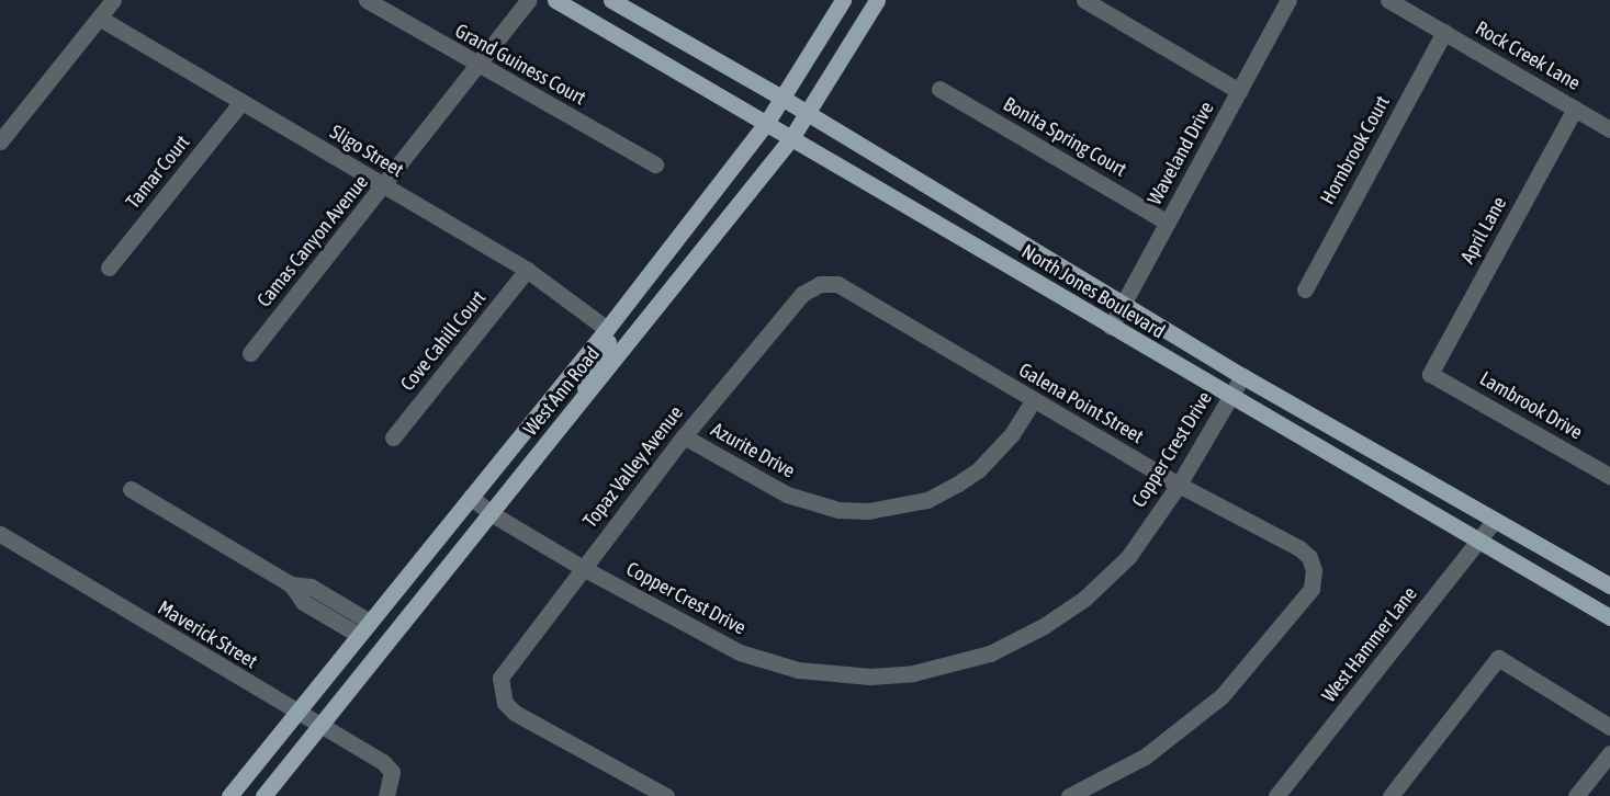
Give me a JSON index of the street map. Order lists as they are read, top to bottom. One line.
{"streets":{"main road":["North Jones Boulevard","West Ann Road"],"street":["Rock Creek Lane","Grand Guiness Court","Bonita Spring Court","Hornbrook Court","Sligo Street","Waveland Drive","Tamar Court","April Lane","Camas Canyon Avenue","Cove Cahill Court","Galena Point Street","Lambrook Drive","Copper Crest Drive","Azurite Drive","Topaz Valley Avenue","Maverick Street","West Hammer Lane"]},"crossings":[["Rock Creek Lane","Hornbrook Court"],["Rock Creek Lane","April Lane"],["Grand Guiness Court","Camas Canyon Avenue"],["Bonita Spring Court","Waveland Drive"],["Sligo Street","Tamar Court"],["Sligo Street","Camas Canyon Avenue"],["Sligo Street","Cove Cahill Court"],["Sligo Street","West Ann Road"],["Waveland Drive","North Jones Boulevard"],["April Lane","Lambrook Drive"],["North Jones Boulevard","West Ann Road"],["North Jones Boulevard","Copper Crest Drive"],["North Jones Boulevard","West Hammer Lane"],["West Ann Road","Copper Crest Drive"],["West Ann Road","Maverick Street"],["Galena Point Street","Copper Crest Drive"],["Galena Point Street","Azurite Drive"],["Galena Point Street","Topaz Valley Avenue"],["Copper Crest Drive","Topaz Valley Avenue"],["Azurite Drive","Topaz Valley Avenue"]]}
